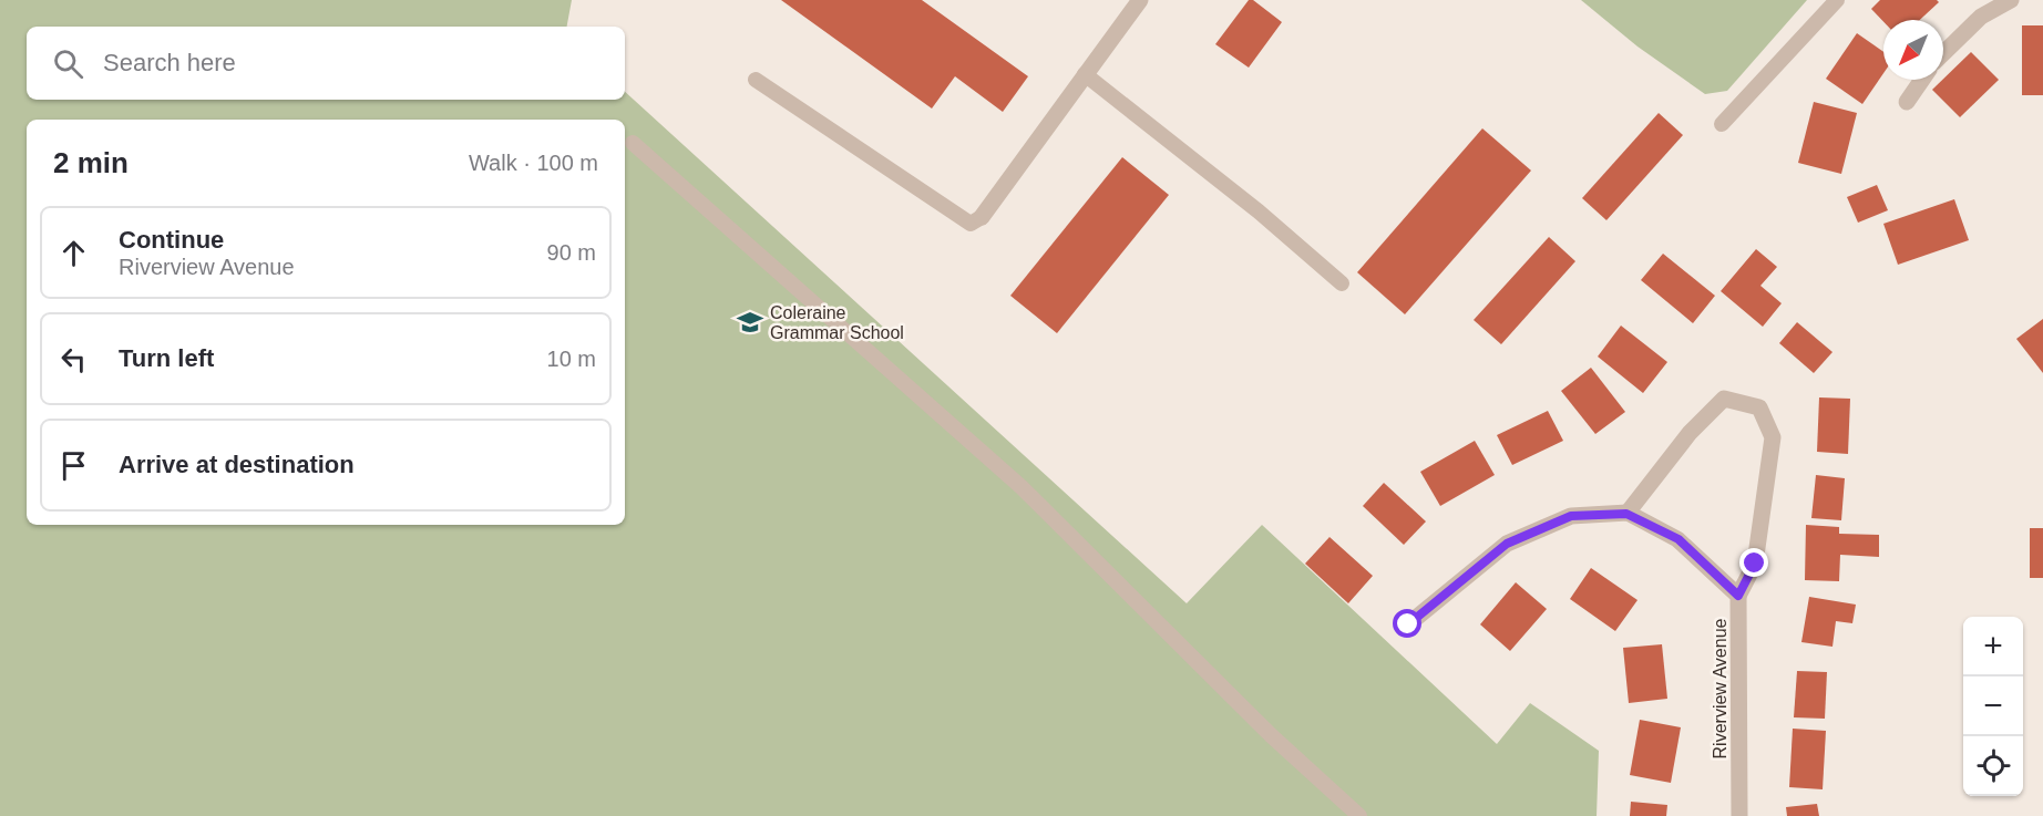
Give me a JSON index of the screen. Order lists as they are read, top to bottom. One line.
{"streets":{"street":["Riverview Avenue"]},"places":{"school or university":["Coleraine Grammar School"]},"north":"bottom left","page":{"search":"Search here","heading":["2 min","Walk · 100 m"],"list":[["Continue","Riverview Avenue","90 m"],["Turn left","10 m"],"Arrive at destination"],"map_buttons":["+","−"]}}
